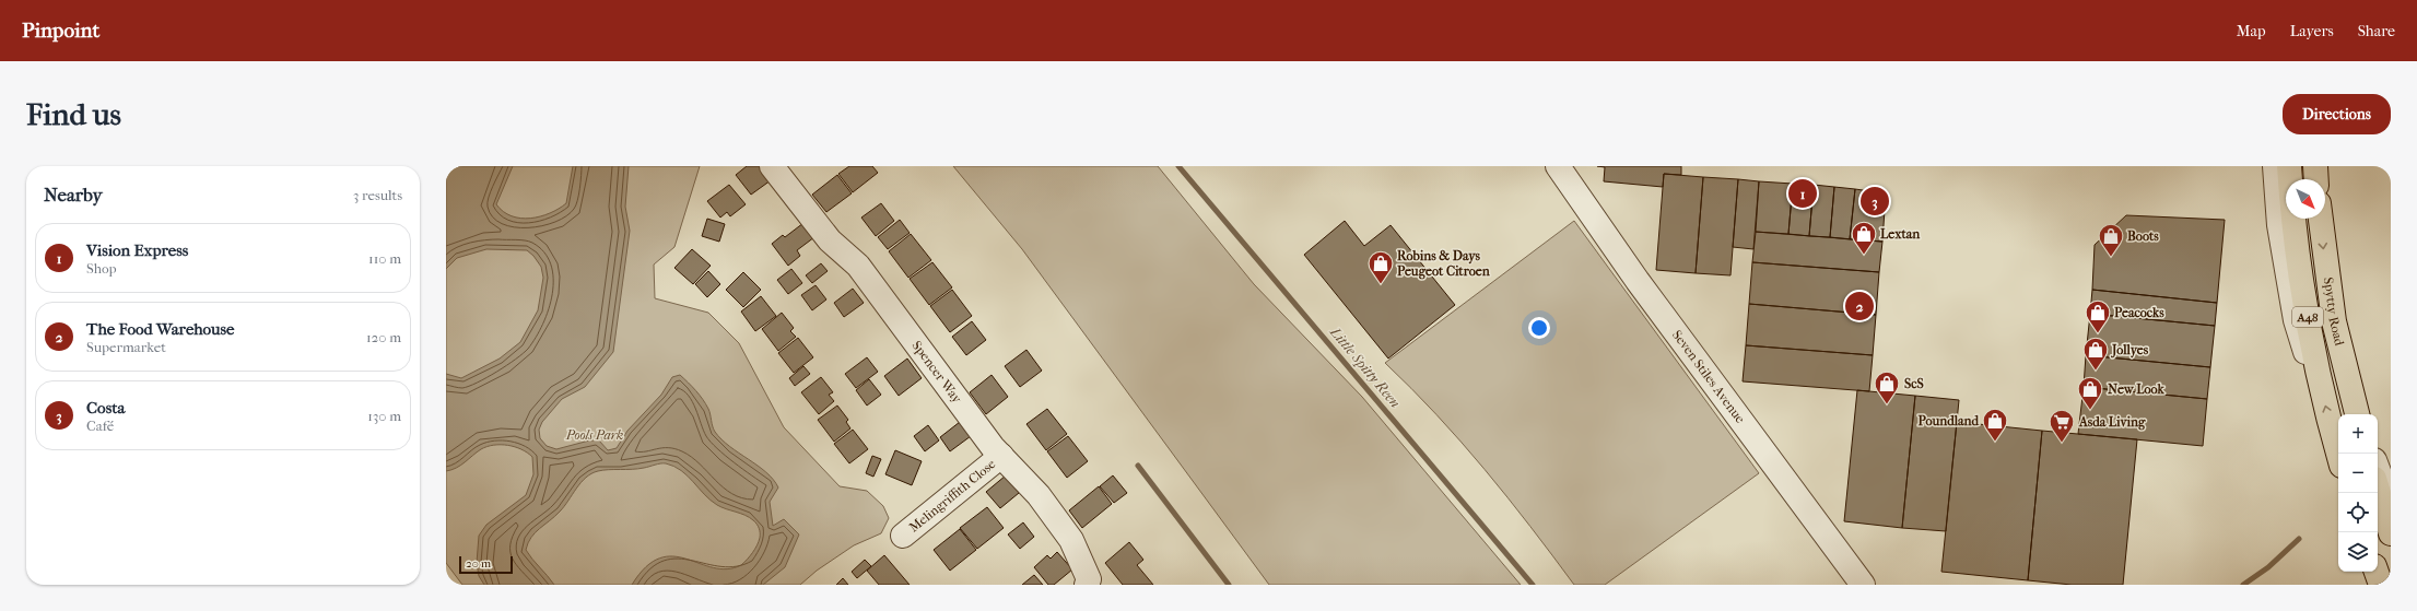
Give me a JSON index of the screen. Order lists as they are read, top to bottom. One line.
{"streets":{"main road":["Spytty Road","A48"],"street":["Spencer Way","Seven Stiles Avenue","Melingriffith Close"]},"crossings":[["Spencer Way","Melingriffith Close"]],"water":["Little Spitty Reen"],"parks":["Pools Park"],"places":{"shop":["Lextan","Boots","Robins & Days Peugeot Citroen","Peacocks","Jollyes","ScS","New Look","Poundland"],"supermarket":["Asda Living"]},"scale_bar":"20 m","north":"bottom right","page":{"header":"Pinpoint","nav":["Map","Layers","Share"],"buttons":"Directions","title":"Find us","heading":["Nearby","3 results"],"pins":["1","3","2"],"list":[{"mark":"1","name":"Vision Express","note":"Shop","value":"110 m"},{"mark":"2","name":"The Food Warehouse","note":"Supermarket","value":"120 m"},{"mark":"3","name":"Costa","note":"Café","value":"130 m"}],"map_buttons":["+","−"],"scale":"20 m"}}
